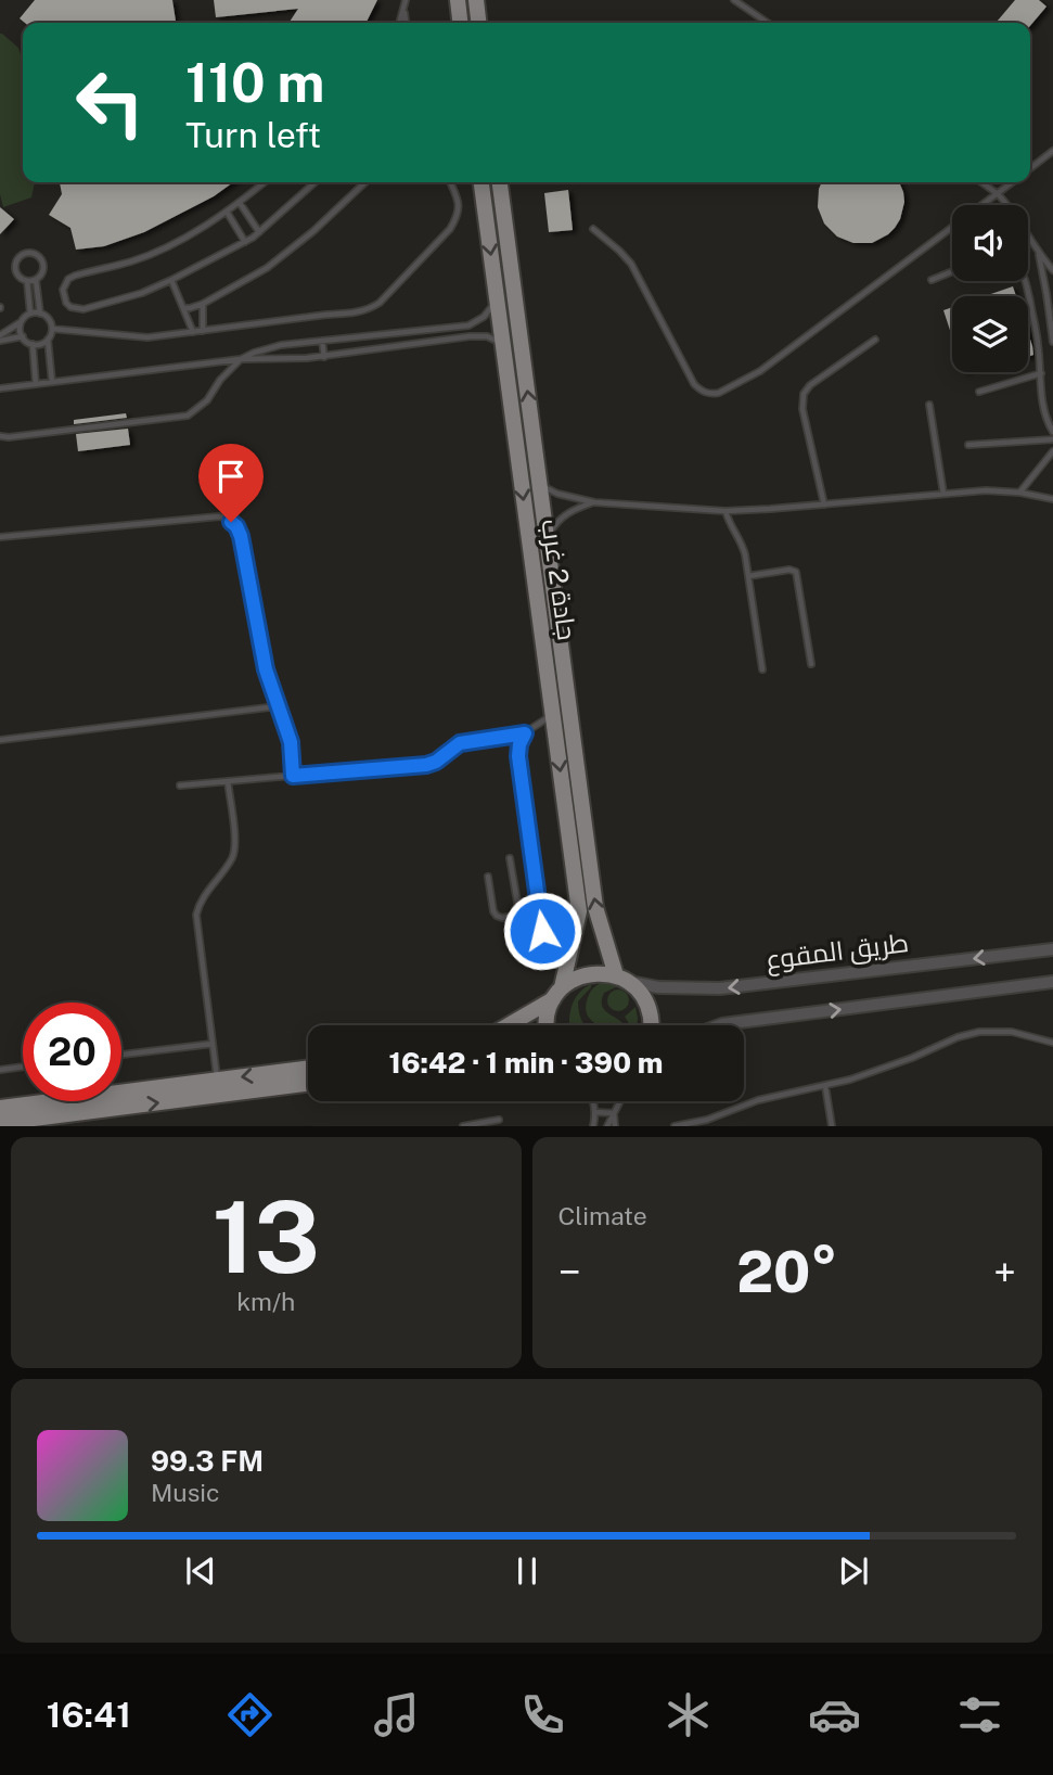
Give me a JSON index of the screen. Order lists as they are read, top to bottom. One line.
{"streets":{"main road":["جادة 2 غرب"],"street":["طريق المقوع"]},"crossings":[["جادة 2 غرب","طريق المقوع"]],"page":{"turn":["110 m","Turn left"],"limit":"20","trip":"16:42 · 1 min · 390 m","tile":[["13","km/h"],"Climate"],"heat":["−","20°","+"],"song":["99.3 FM","Music"],"tabs":"16:41"}}
